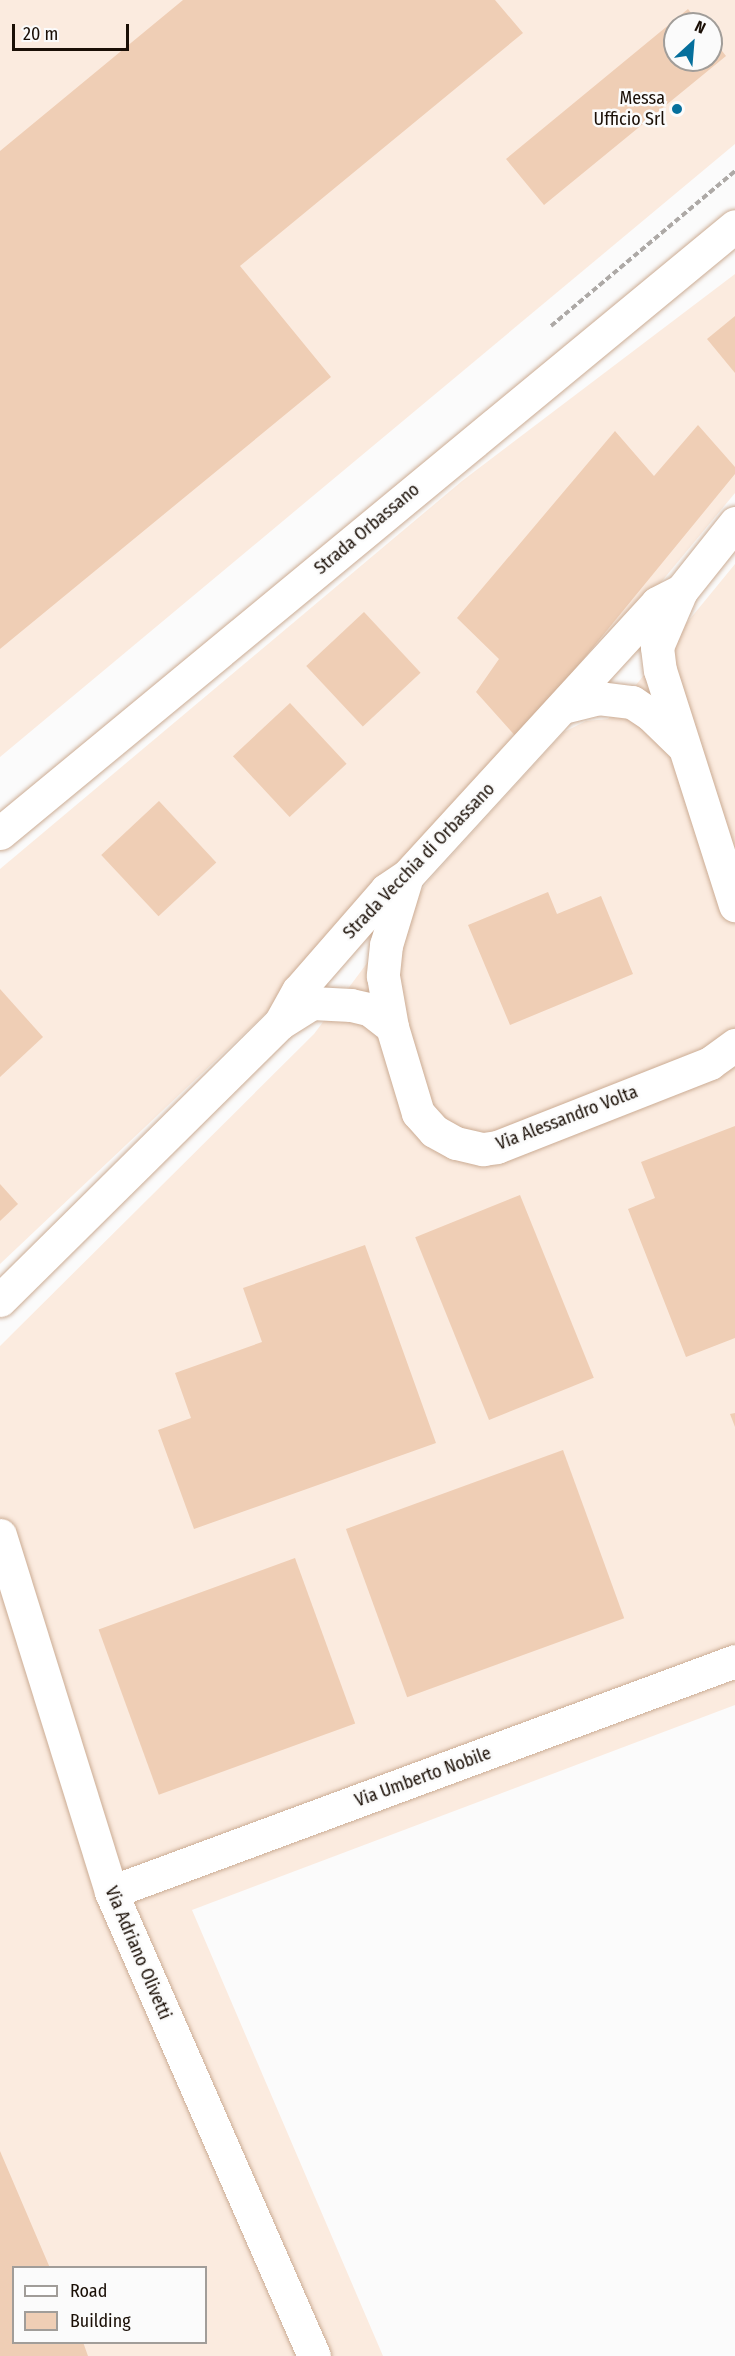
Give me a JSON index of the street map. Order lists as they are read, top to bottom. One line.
{"streets":{"street":["Strada Orbassano","Strada Vecchia di Orbassano","Via Alessandro Volta","Via Umberto Nobile","Via Adriano Olivetti"]},"crossings":[["Strada Vecchia di Orbassano","Via Alessandro Volta"],["Via Umberto Nobile","Via Adriano Olivetti"]],"places":["Messa Ufficio Srl"],"legend":["Road","Building"],"scale_bar":"20 m","north":"top right"}
